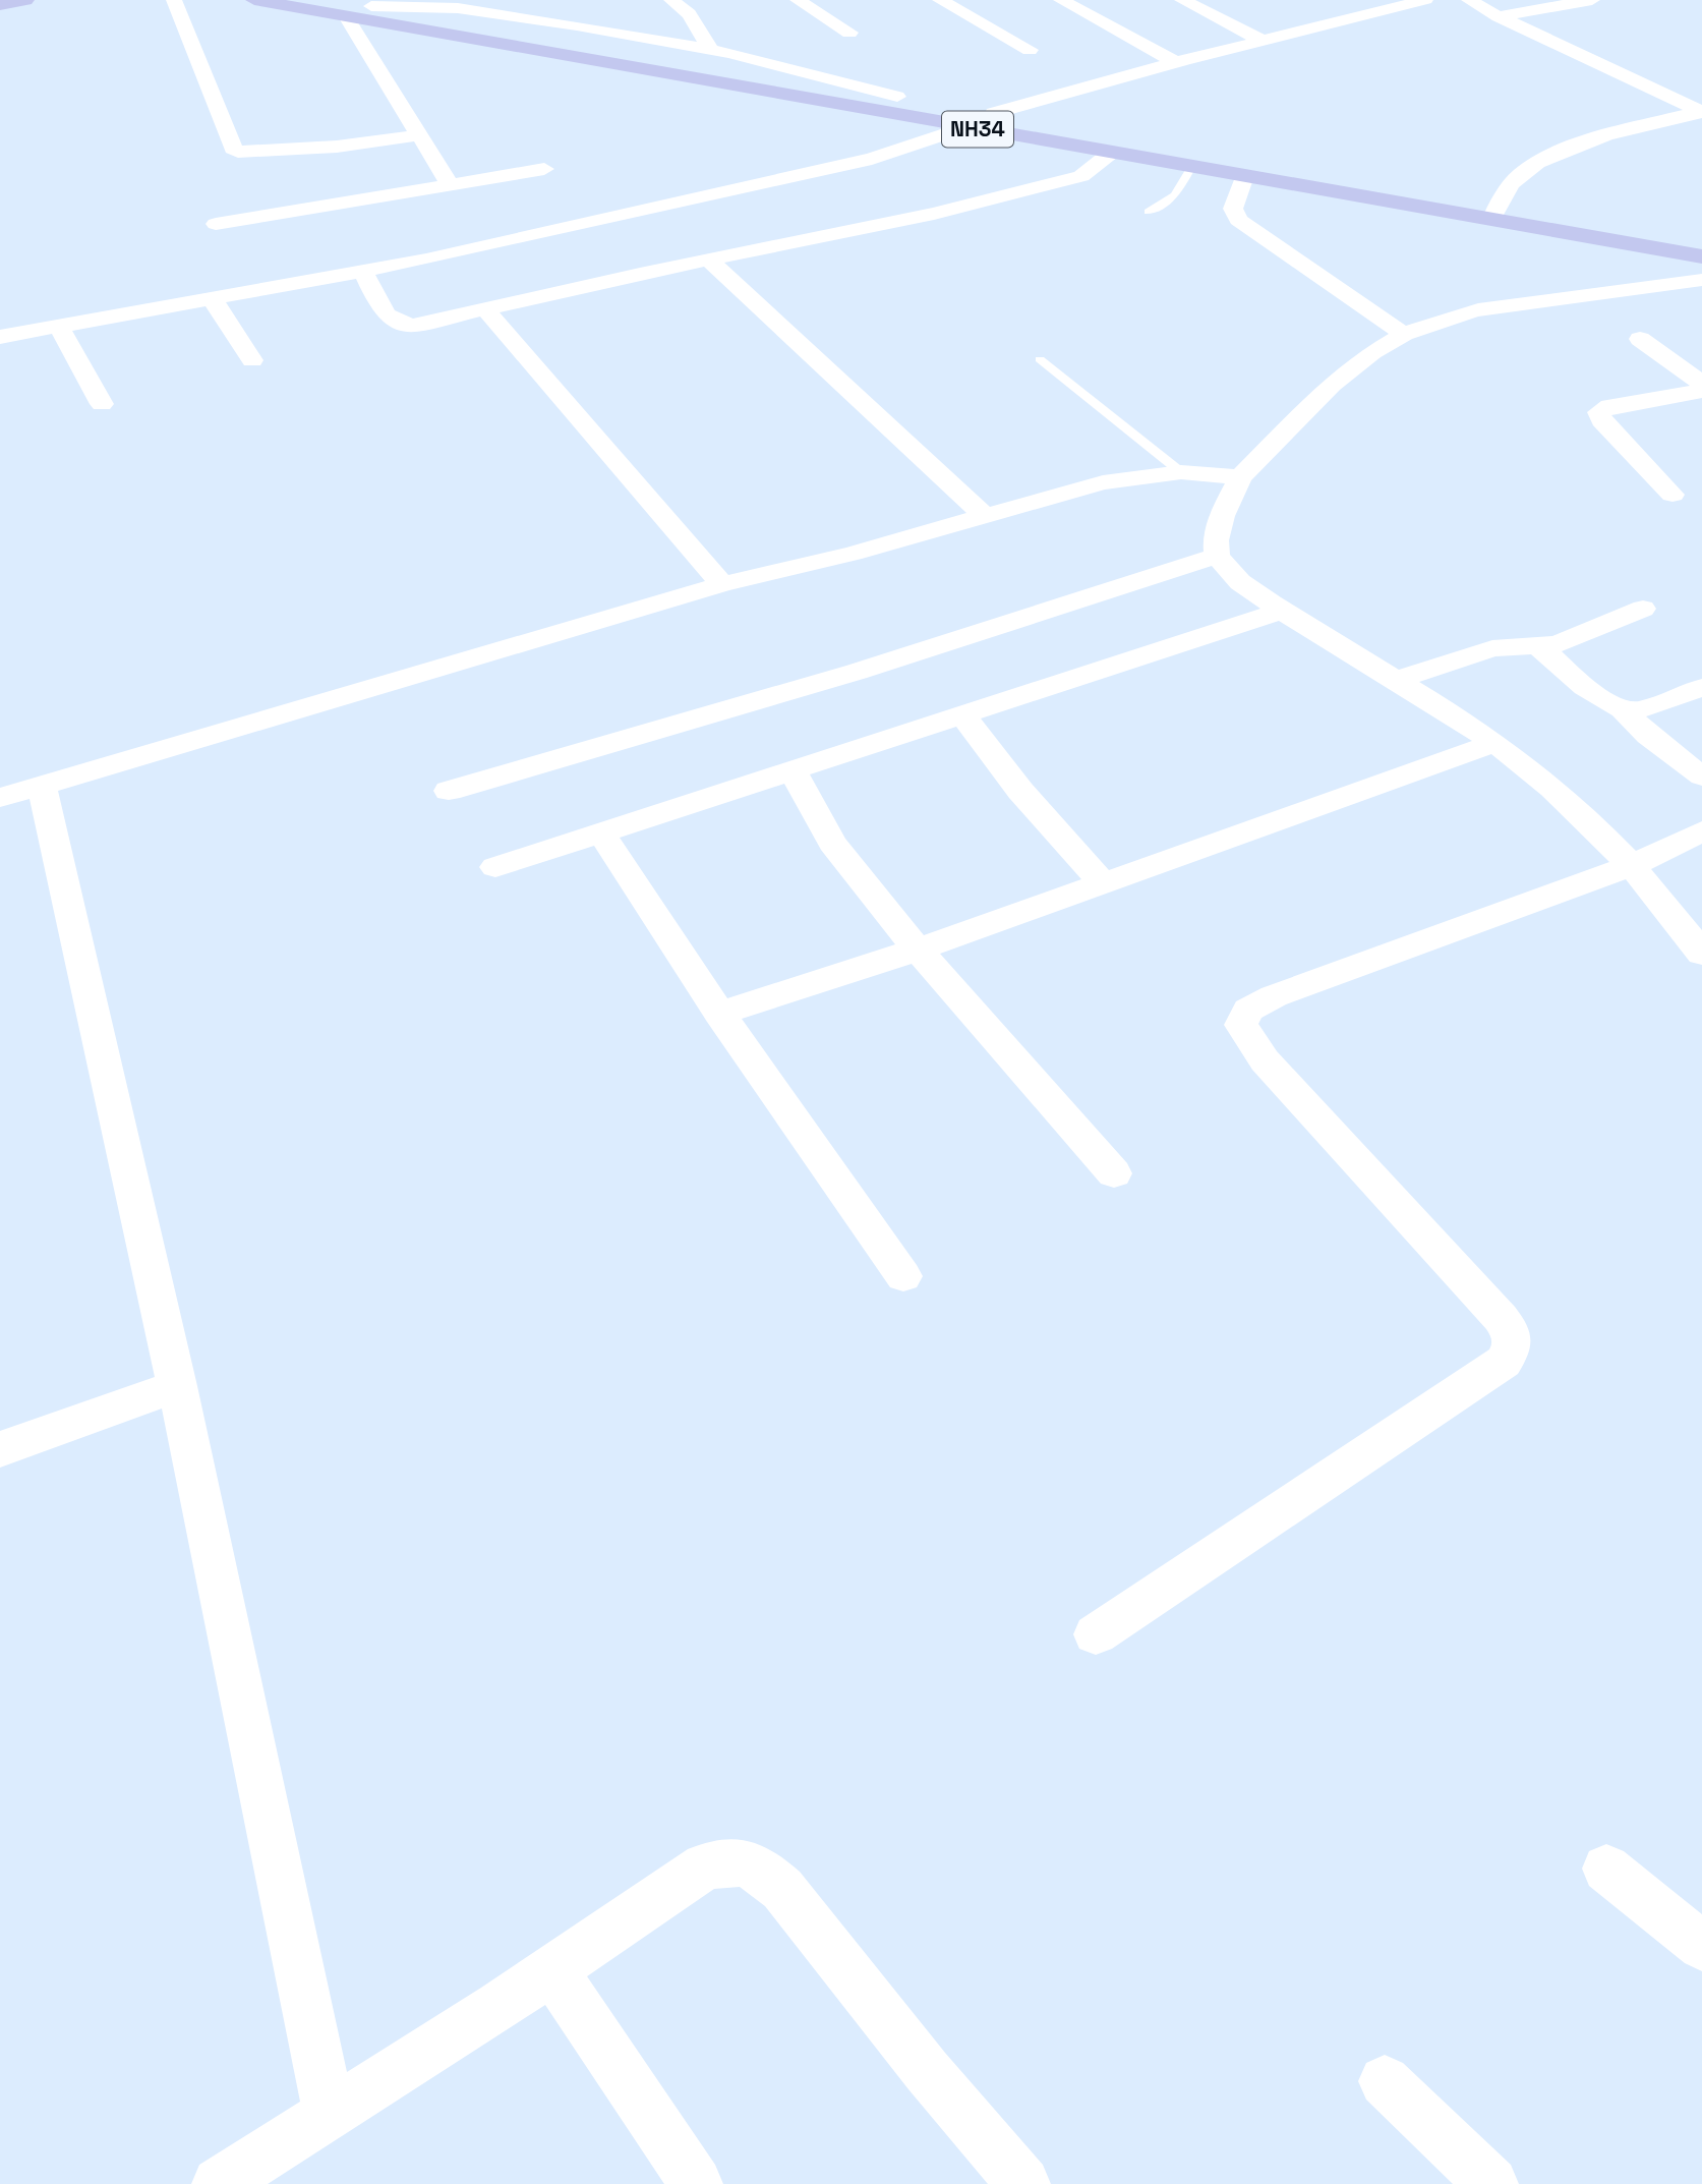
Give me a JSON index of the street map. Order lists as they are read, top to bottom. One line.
{"streets":{"highway":["NH34"]}}
